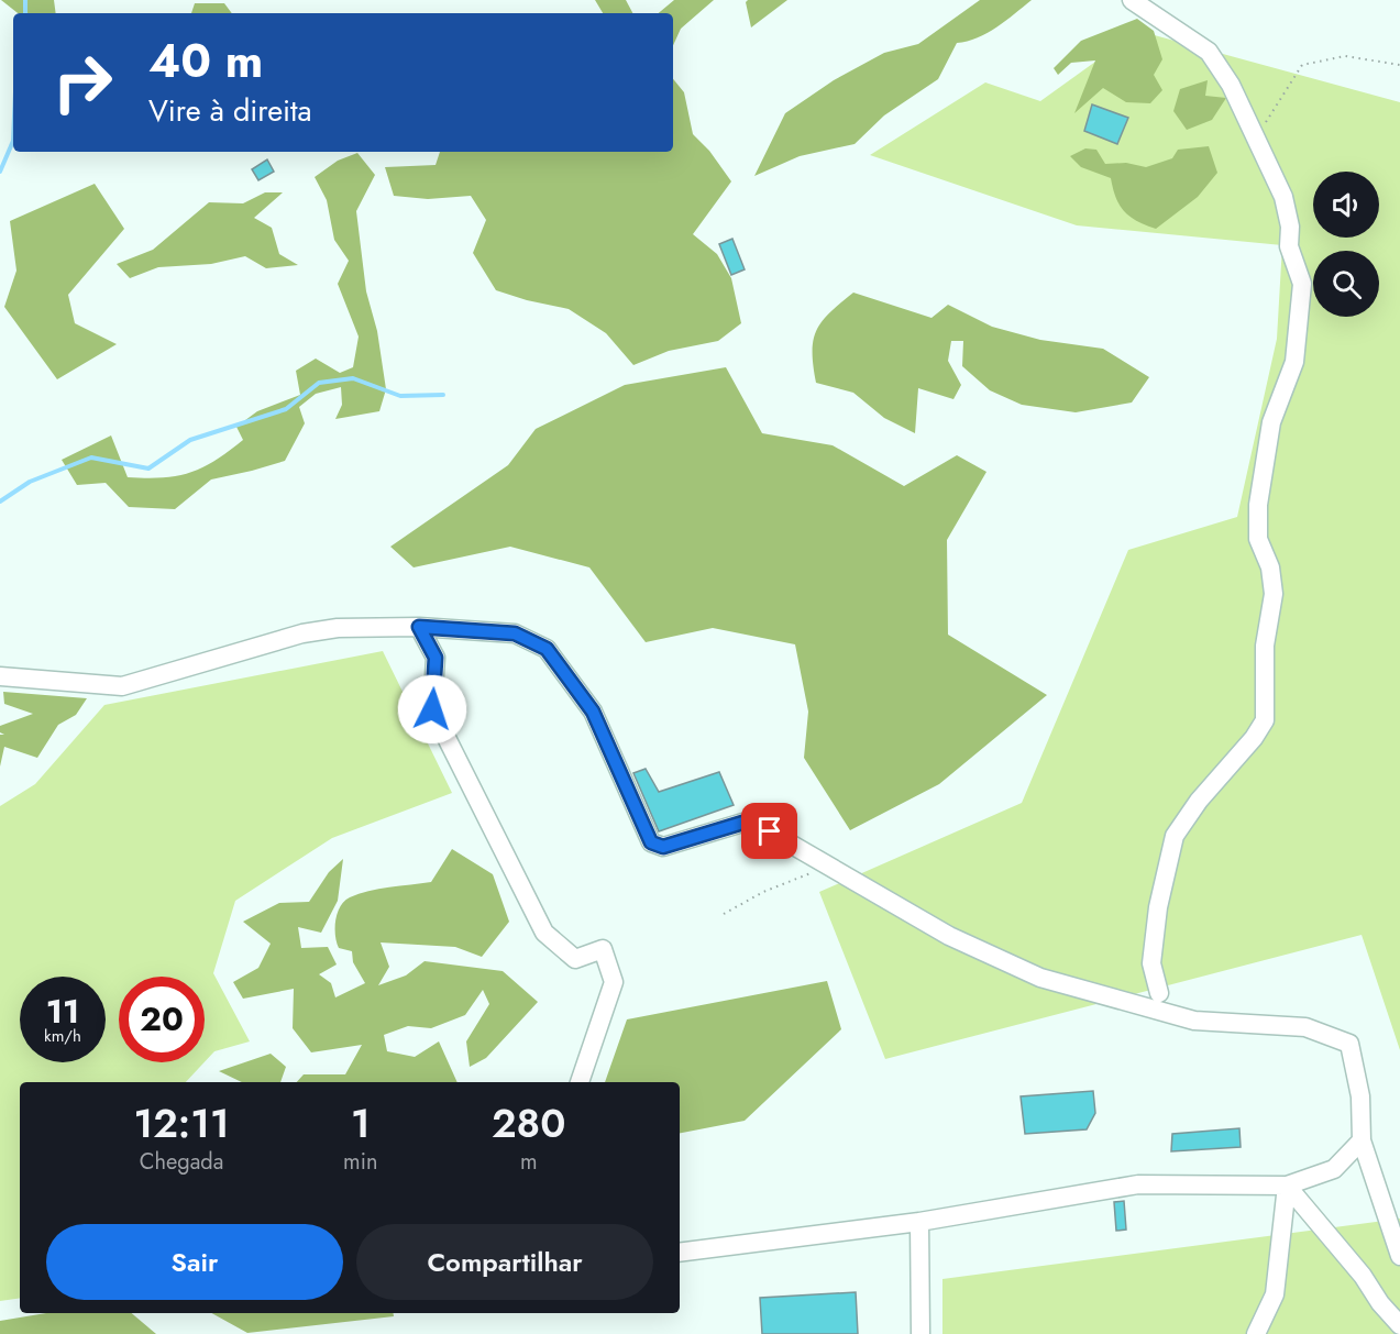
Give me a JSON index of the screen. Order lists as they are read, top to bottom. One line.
{"page":{"turn":["40 m","Vire à direita"],"speed":"11 km/h","limit":"20","eta":["12:11","Chegada","1","min","280","m"],"buttons":["Sair","Compartilhar"]}}
